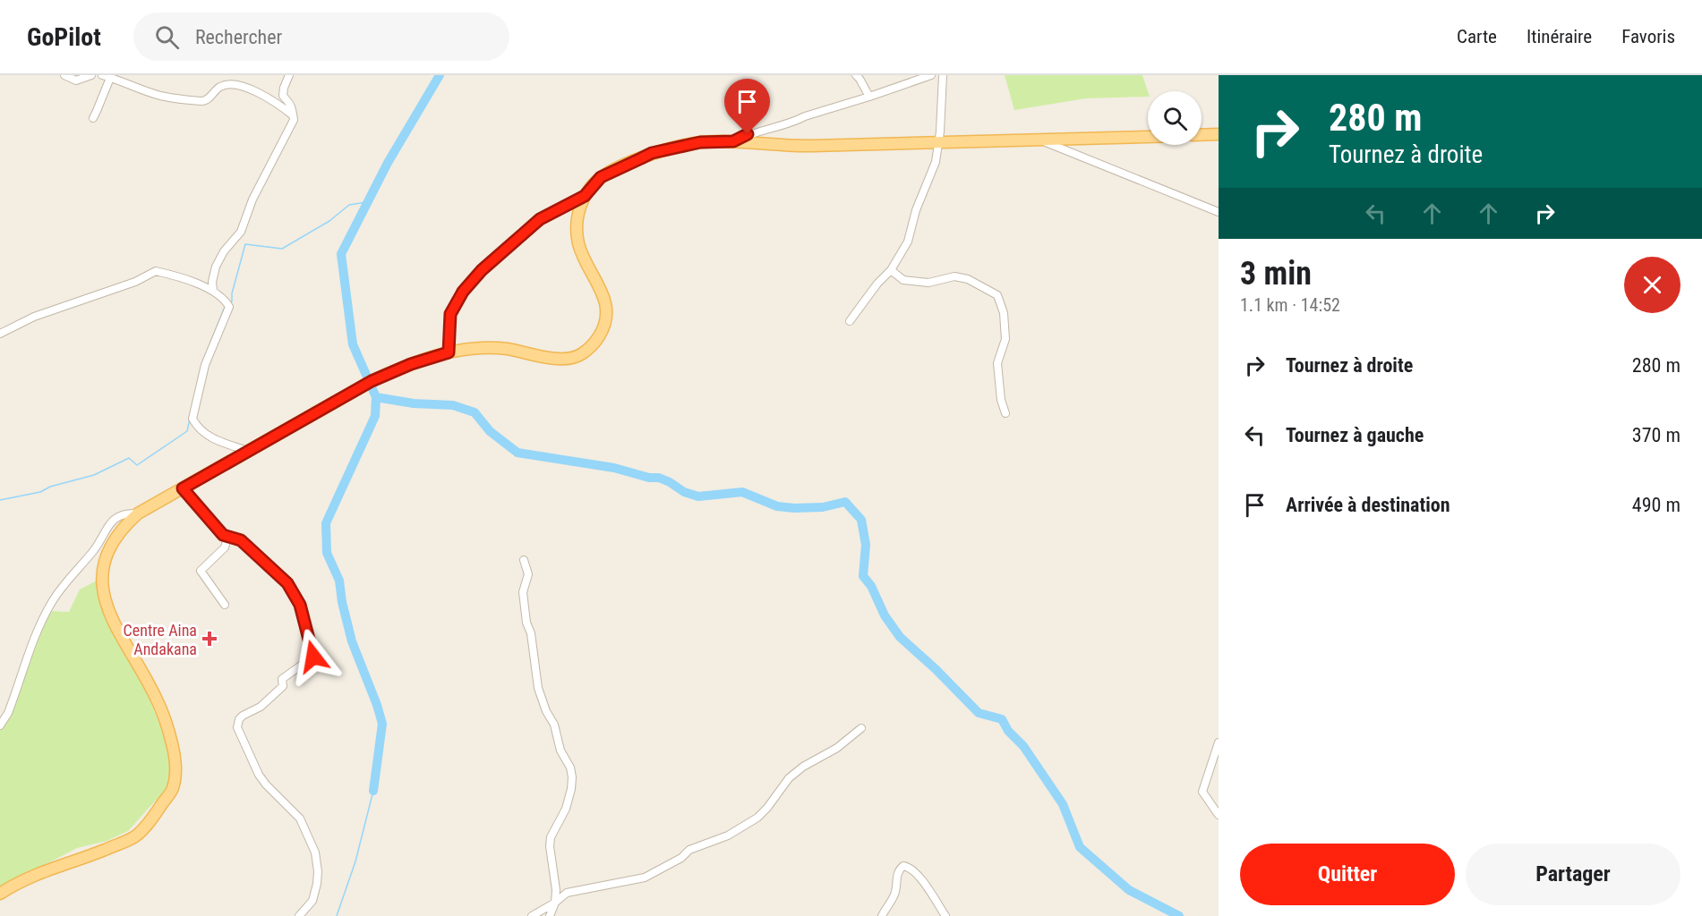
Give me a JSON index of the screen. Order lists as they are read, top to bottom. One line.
{"places":{"health":["Centre Aina Andakana"]},"page":{"header":"GoPilot","search":"Rechercher","nav":["Carte","Itinéraire","Favoris"],"turn":["280 m","Tournez à droite"],"heading":["3 min","1.1 km · 14:52"],"list":[{"name":"Tournez à droite","value":"280 m"},{"name":"Tournez à gauche","value":"370 m"},{"name":"Arrivée à destination","value":"490 m"}],"buttons":["Quitter","Partager"]}}
